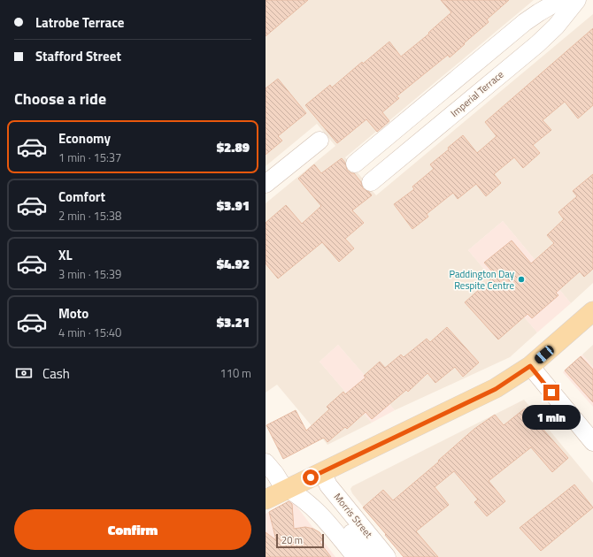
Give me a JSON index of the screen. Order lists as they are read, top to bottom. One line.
{"streets":{"street":["Imperial Terrace","Morris Street"]},"places":["Paddington Day Respite Centre"],"scale_bar":"20 m","page":{"banner":["Latrobe Terrace","Stafford Street"],"heading":"Choose a ride","list":[{"name":"Economy","note":"1 min · 15:37","value":"$2.89"},{"name":"Comfort","note":"2 min · 15:38","value":"$3.91"},{"name":"XL","note":"3 min · 15:39","value":"$4.92"},{"name":"Moto","note":"4 min · 15:40","value":"$3.21"}],"pay":["Cash","110 m"],"bubble":"1 min","buttons":"Confirm","scale":"20 m"}}
